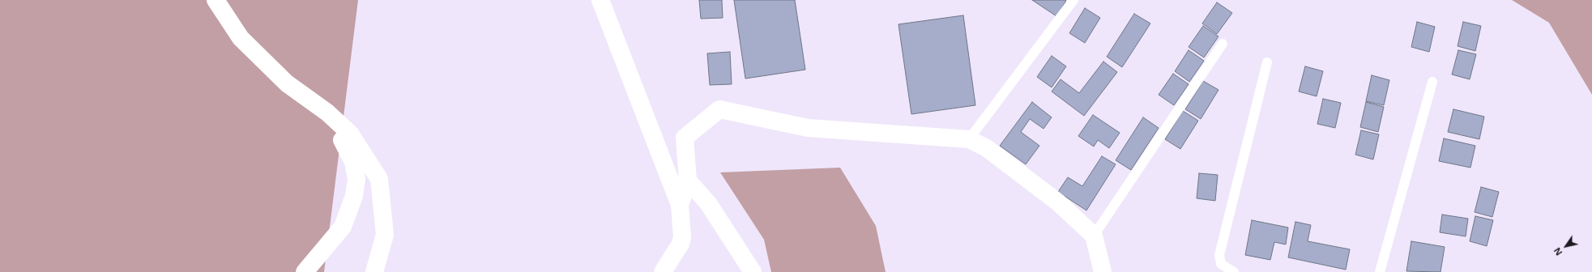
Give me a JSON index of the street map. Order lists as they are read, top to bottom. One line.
{"north":"bottom left"}
